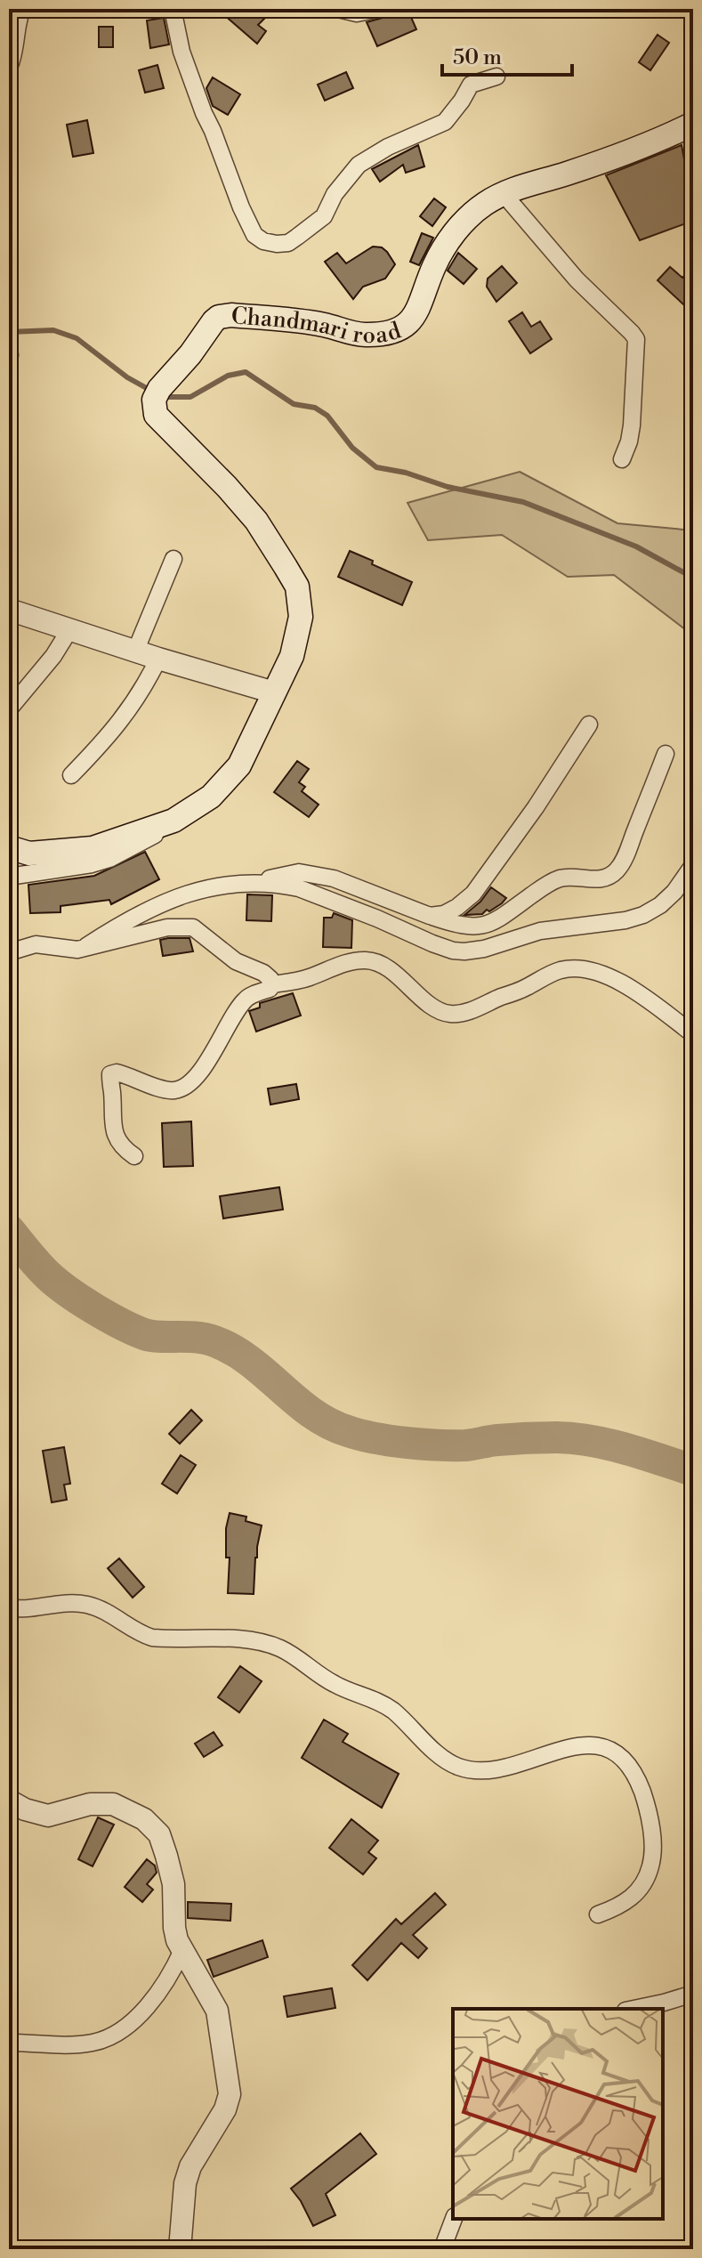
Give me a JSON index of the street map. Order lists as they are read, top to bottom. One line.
{"streets":{"main road":["Chandmari road"]},"scale_bar":"50 m"}
